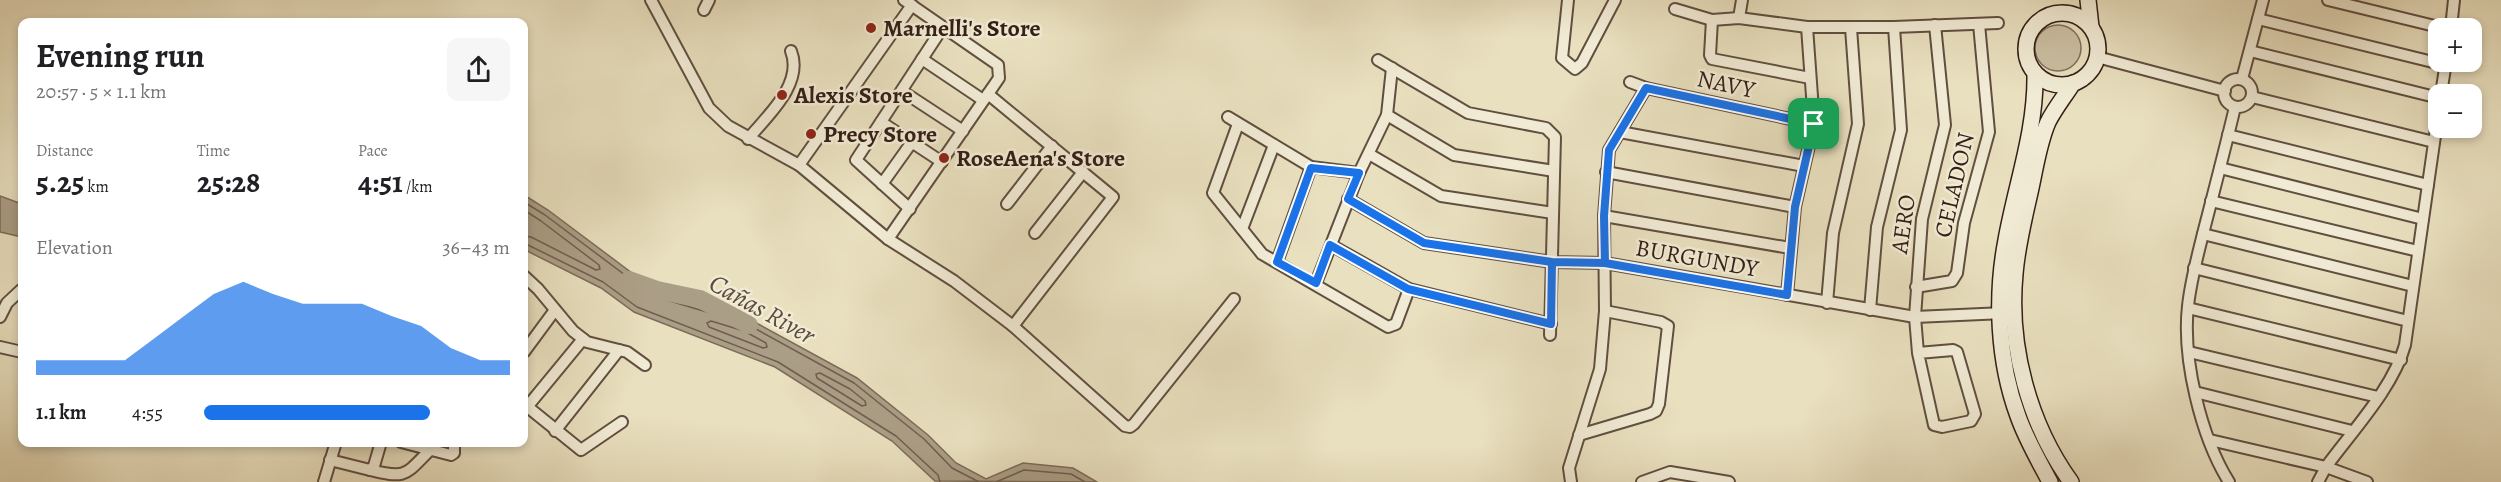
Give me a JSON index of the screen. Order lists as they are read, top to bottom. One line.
{"streets":{"street":["NAVY","CELADON","AERO","BURGUNDY"]},"crossings":[["CELADON","AERO"],["AERO","BURGUNDY"]],"water":["Cañas River"],"places":["Marnelli's Store","Alexis Store","Precy Store","RoseAena's Store"],"page":{"map_buttons":["+","−"],"heading":["Evening run","20:57 · 5 × 1.1 km"],"stats":[["Distance","5.25 km"],["Time","25:28"],["Pace","4:51 /km"]],"chart":["Elevation","36–43 m"],"list":[{"name":"1.1 km","note":"4:55"}]}}
